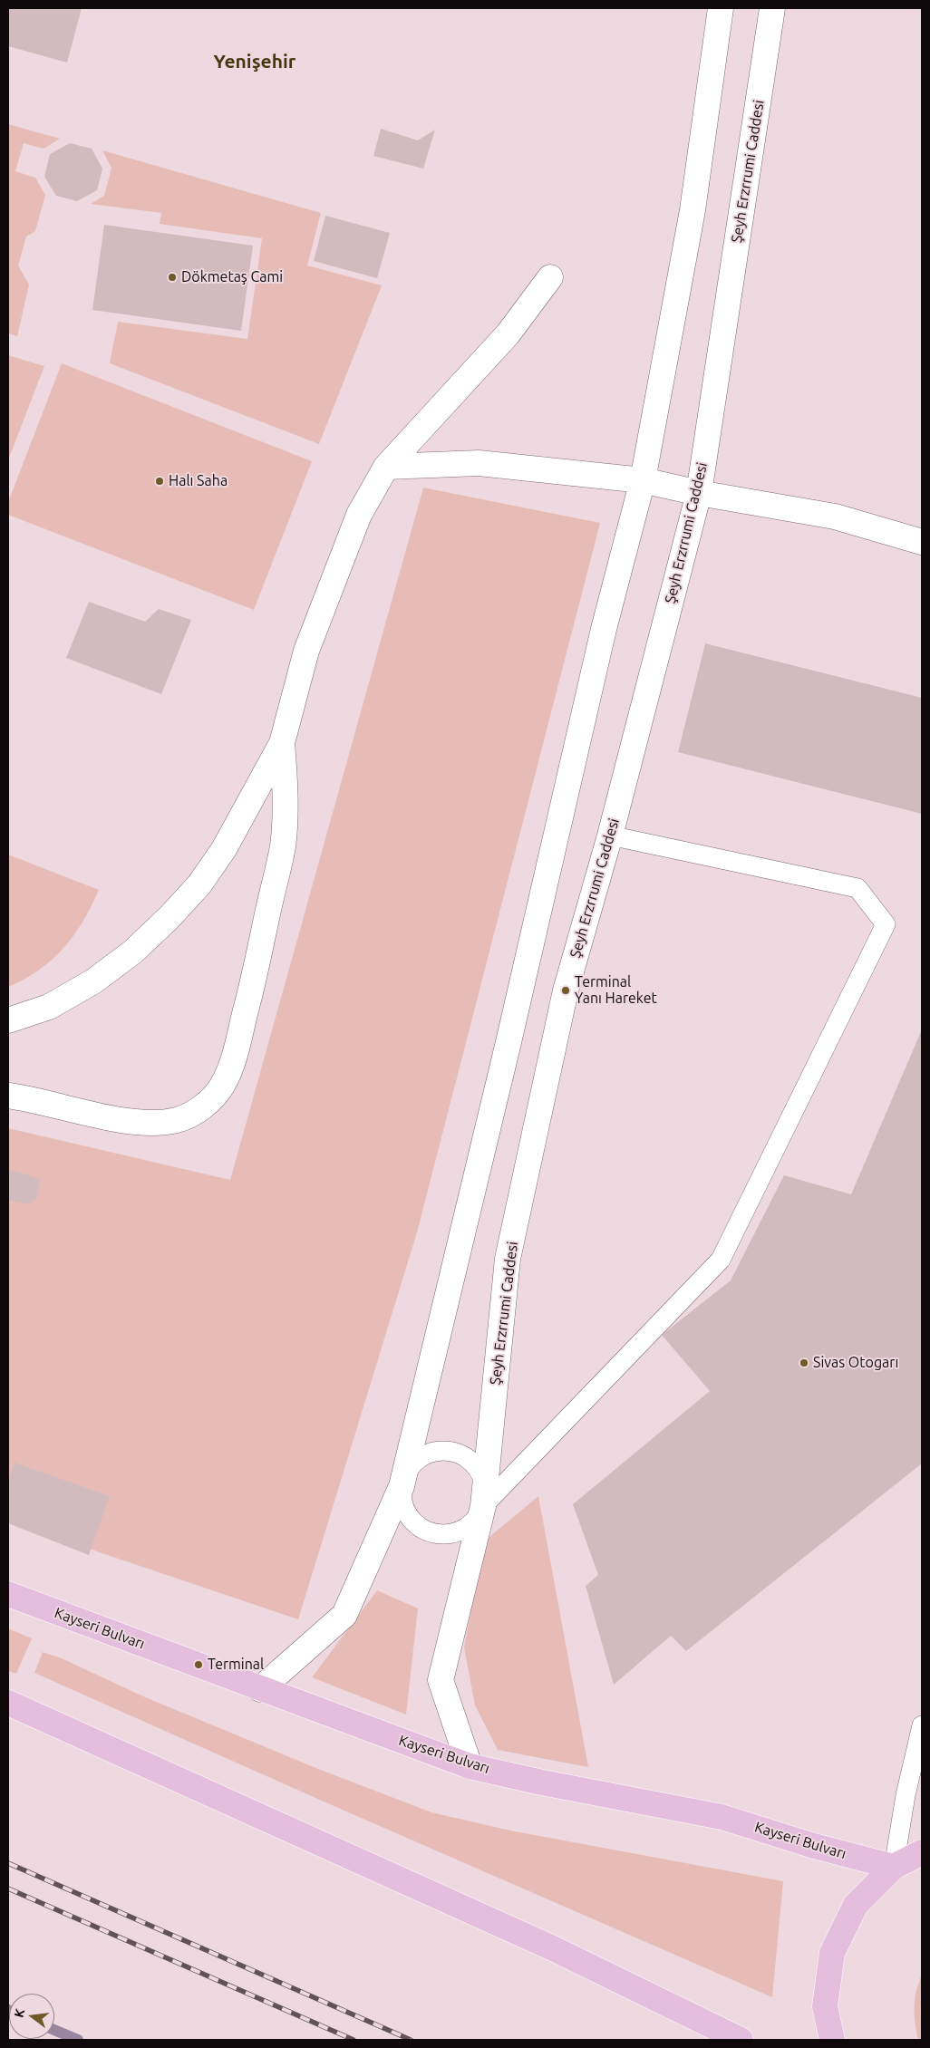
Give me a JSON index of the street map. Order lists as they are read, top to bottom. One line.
{"streets":{"main road":["Kayseri Bulvarı"],"street":["Şeyh Erzrrumi Caddesi"]},"crossings":[["Şeyh Erzrrumi Caddesi","Kayseri Bulvarı"]],"districts":["Yenişehir"],"places":["Dökmetaş Cami","Halı Saha","Terminal Yanı Hareket","Sivas Otogarı","Terminal"],"north":"left"}
